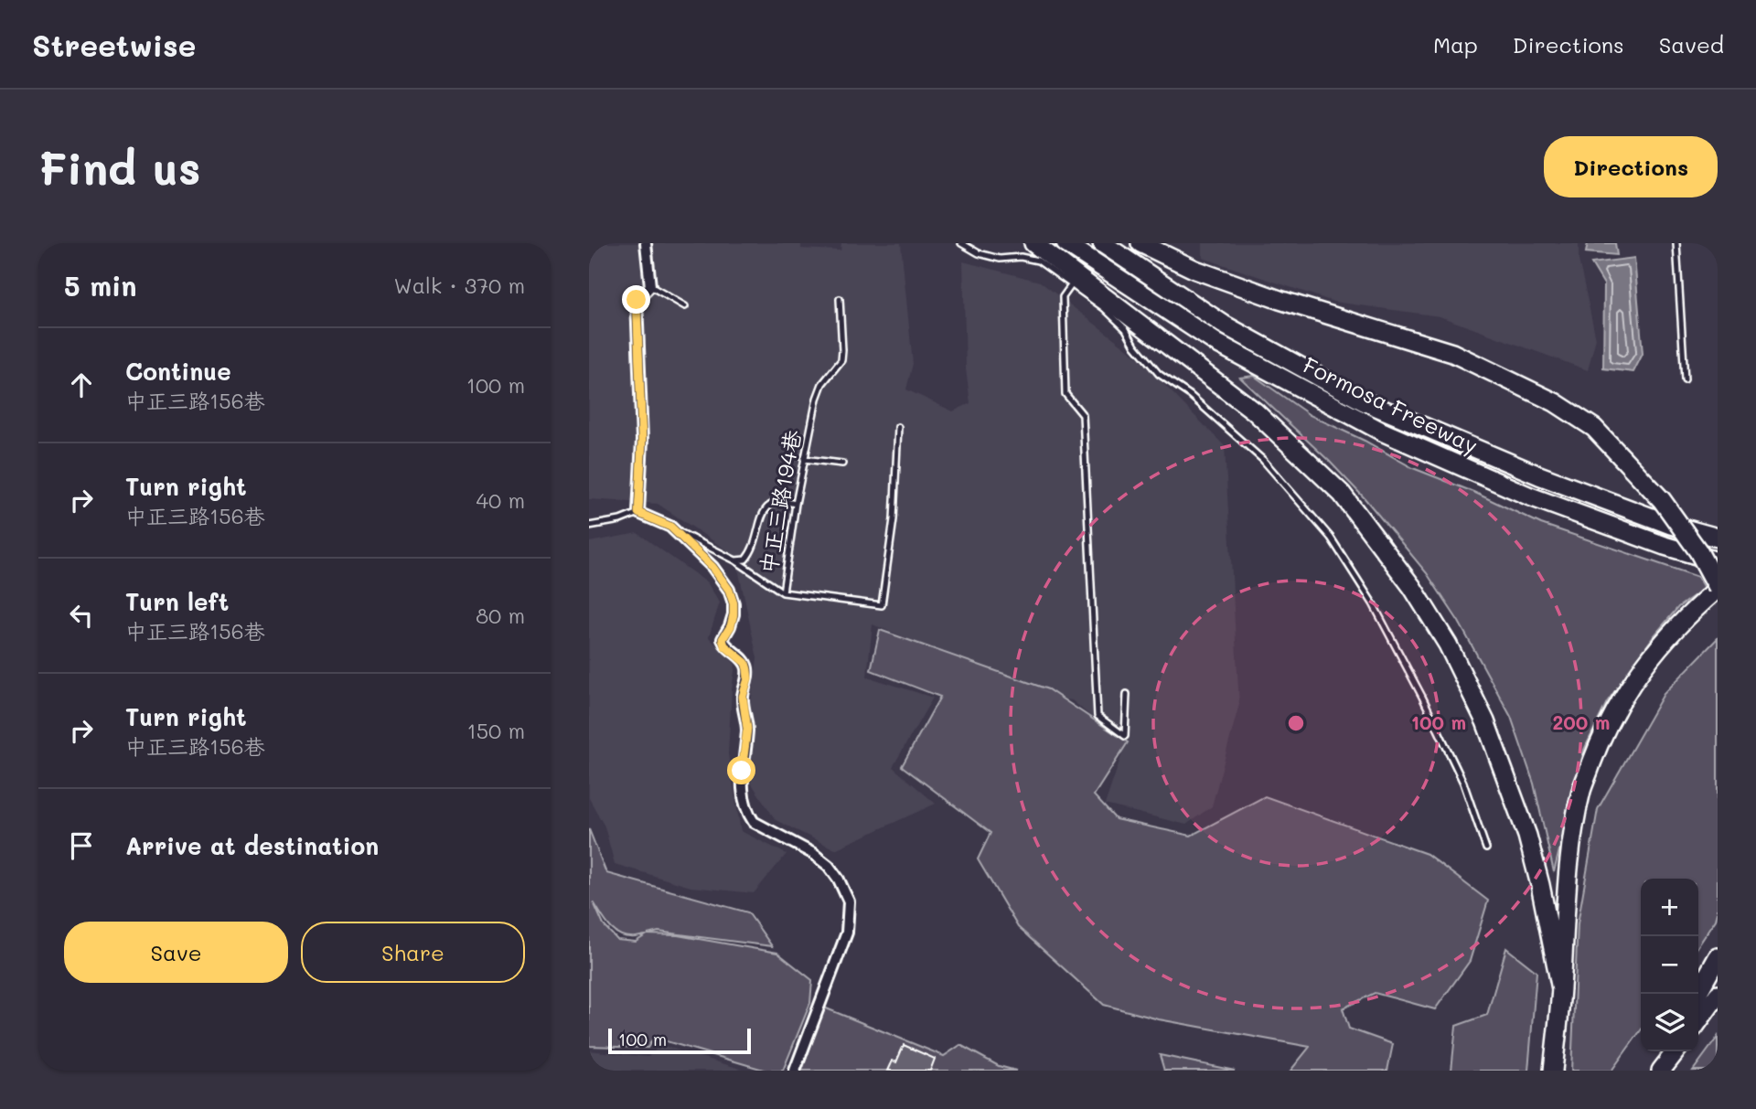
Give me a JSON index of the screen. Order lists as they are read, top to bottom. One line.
{"streets":{"highway":["Formosa Freeway"],"lane":["中正三路194巷"]},"scale_bar":"100 m","page":{"header":"Streetwise","nav":["Map","Directions","Saved"],"buttons":["Directions",["Save","Share"]],"title":"Find us","heading":["5 min","Walk · 370 m"],"list":[["Continue","中正三路156巷","100 m"],["Turn right","中正三路156巷","40 m"],["Turn left","中正三路156巷","80 m"],["Turn right","中正三路156巷","150 m"],"Arrive at destination"],"map_buttons":["+","−"],"scale":"100 m"},"rings":["100 m","200 m"]}
